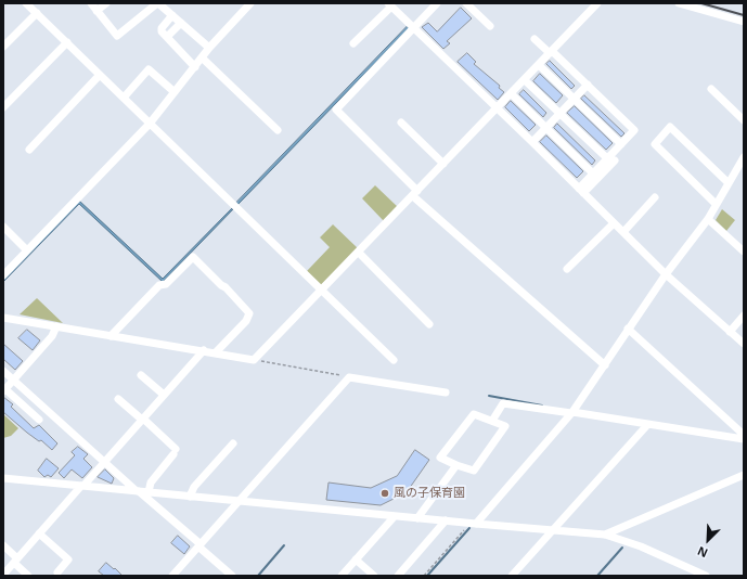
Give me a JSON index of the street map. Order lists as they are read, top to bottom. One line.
{"places":["風の子保育園"],"north":"bottom left"}
